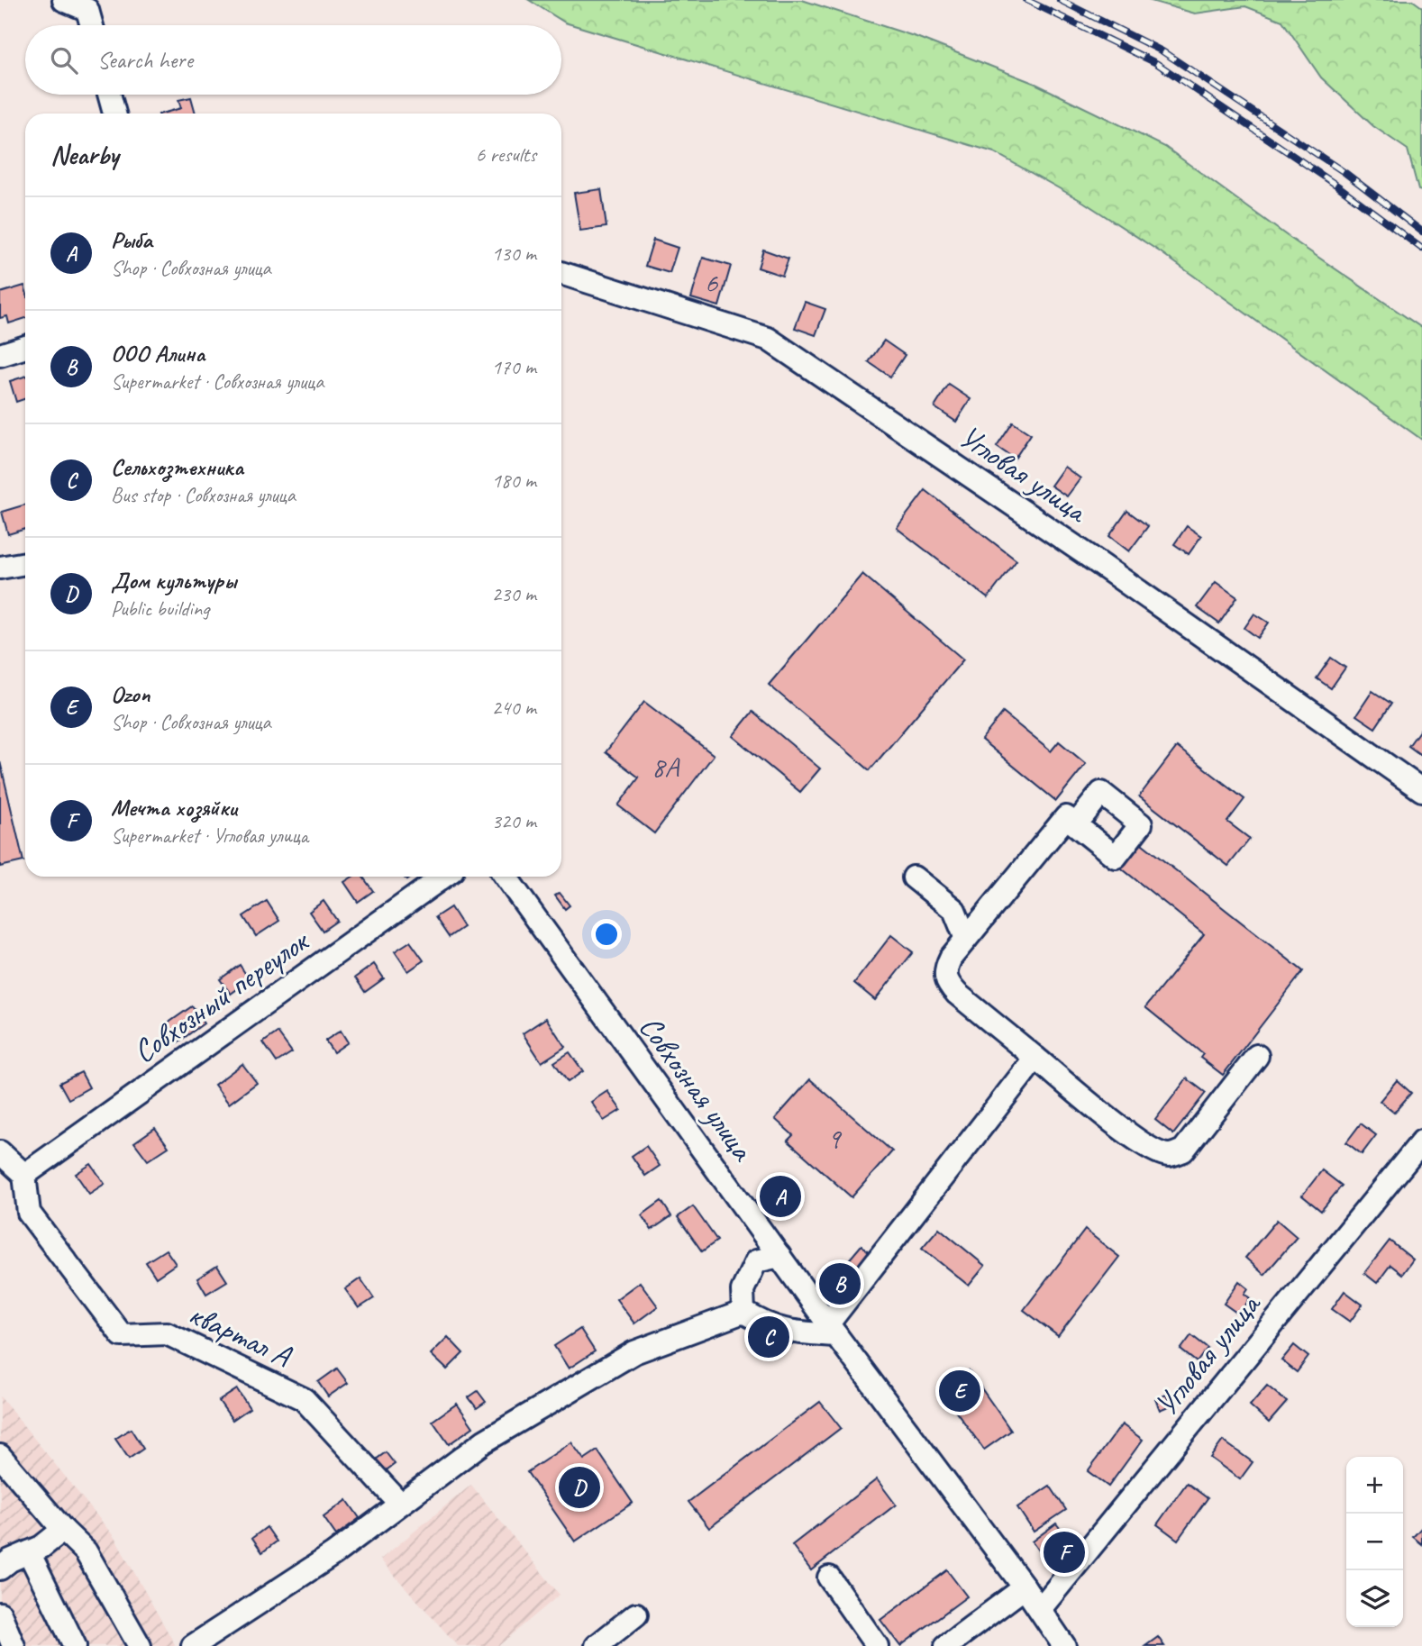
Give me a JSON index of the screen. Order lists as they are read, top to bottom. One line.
{"streets":{"street":["Угловая улица","Совхозный переулок","Совхозная улица","квартал А"]},"crossings":[["Угловая улица","Совхозная улица"],["Совхозный переулок","квартал А"]],"house_numbers":["6","8А","9"],"page":{"search":"Search here","heading":["Nearby","6 results"],"list":[{"mark":"A","name":"Рыба","note":"Shop · Совхозная улица","value":"130 m"},{"mark":"B","name":"ООО Алина","note":"Supermarket · Совхозная улица","value":"170 m"},{"mark":"C","name":"Сельхозтехника","note":"Bus stop · Совхозная улица","value":"180 m"},{"mark":"D","name":"Дом культуры","note":"Public building","value":"230 m"},{"mark":"E","name":"Ozon","note":"Shop · Совхозная улица","value":"240 m"},{"mark":"F","name":"Мечта хозяйки","note":"Supermarket · Угловая улица","value":"320 m"}],"pins":["A","B","C","E","D","F"],"map_buttons":["+","−"]}}
